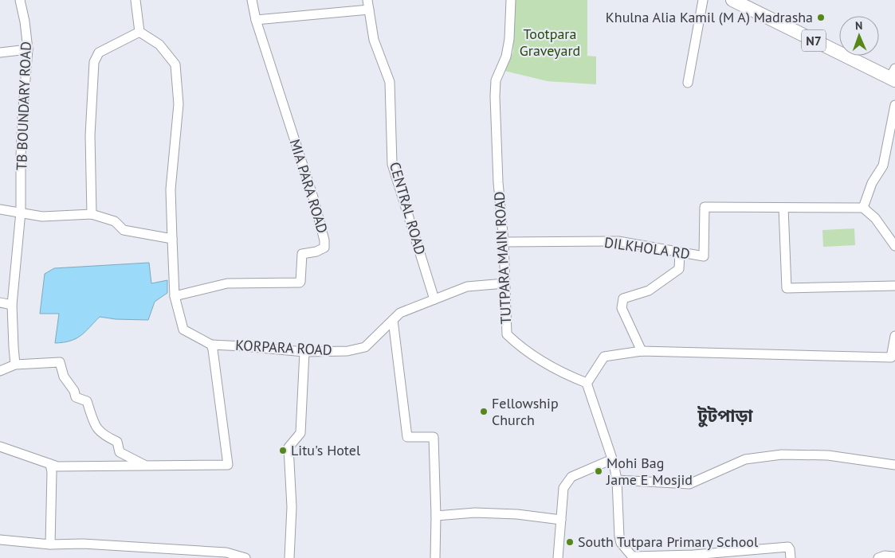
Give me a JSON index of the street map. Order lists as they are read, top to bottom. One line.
{"streets":{"highway":["N7"],"street":["TB BOUNDARY ROAD","MIA PARA ROAD","CENTRAL ROAD","DILKHOLA RD","TUTPARA MAIN ROAD","KORPARA ROAD"]},"crossings":[["CENTRAL ROAD","KORPARA ROAD"],["DILKHOLA RD","TUTPARA MAIN ROAD"],["TUTPARA MAIN ROAD","KORPARA ROAD"]],"districts":["টুটপাড়া"],"parks":["Tootpara Graveyard"],"places":["Khulna Alia Kamil (M A) Madrasha","Fellowship Church","Litu's Hotel","Mohi Bag Jame E Mosjid","South Tutpara Primary School"],"north":"top"}
